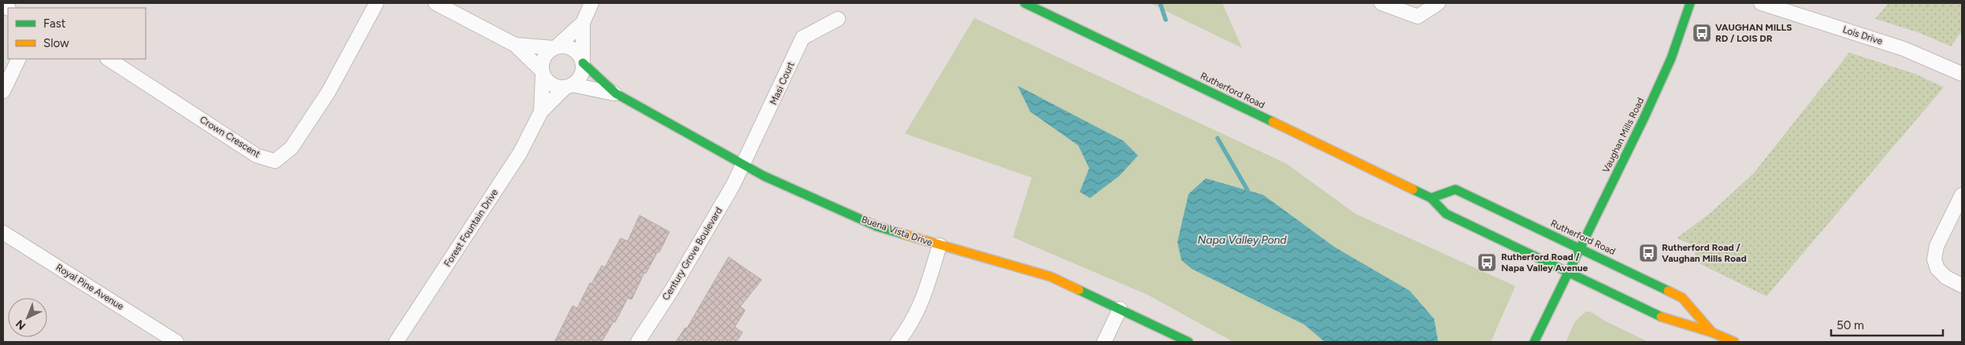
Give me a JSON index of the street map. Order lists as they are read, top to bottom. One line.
{"streets":{"main road":["Rutherford Road","Vaughan Mills Road","Buena Vista Drive"],"street":["Lois Drive","Masi Court","Crown Crescent","Forest Fountain Drive","Century Grove Boulevard","Royal Pine Avenue"]},"crossings":[["Masi Court","Buena Vista Drive"],["Masi Court","Century Grove Boulevard"],["Rutherford Road","Vaughan Mills Road"],["Forest Fountain Drive","Buena Vista Drive"],["Buena Vista Drive","Century Grove Boulevard"]],"water":["Napa Valley Pond"],"places":{"bus stop":["VAUGHAN MILLS RD / LOIS DR","Rutherford Road / Vaughan Mills Road","Rutherford Road / Napa Valley Avenue"]},"legend":["Fast","Slow"],"scale_bar":"50 m","north":"bottom left"}
